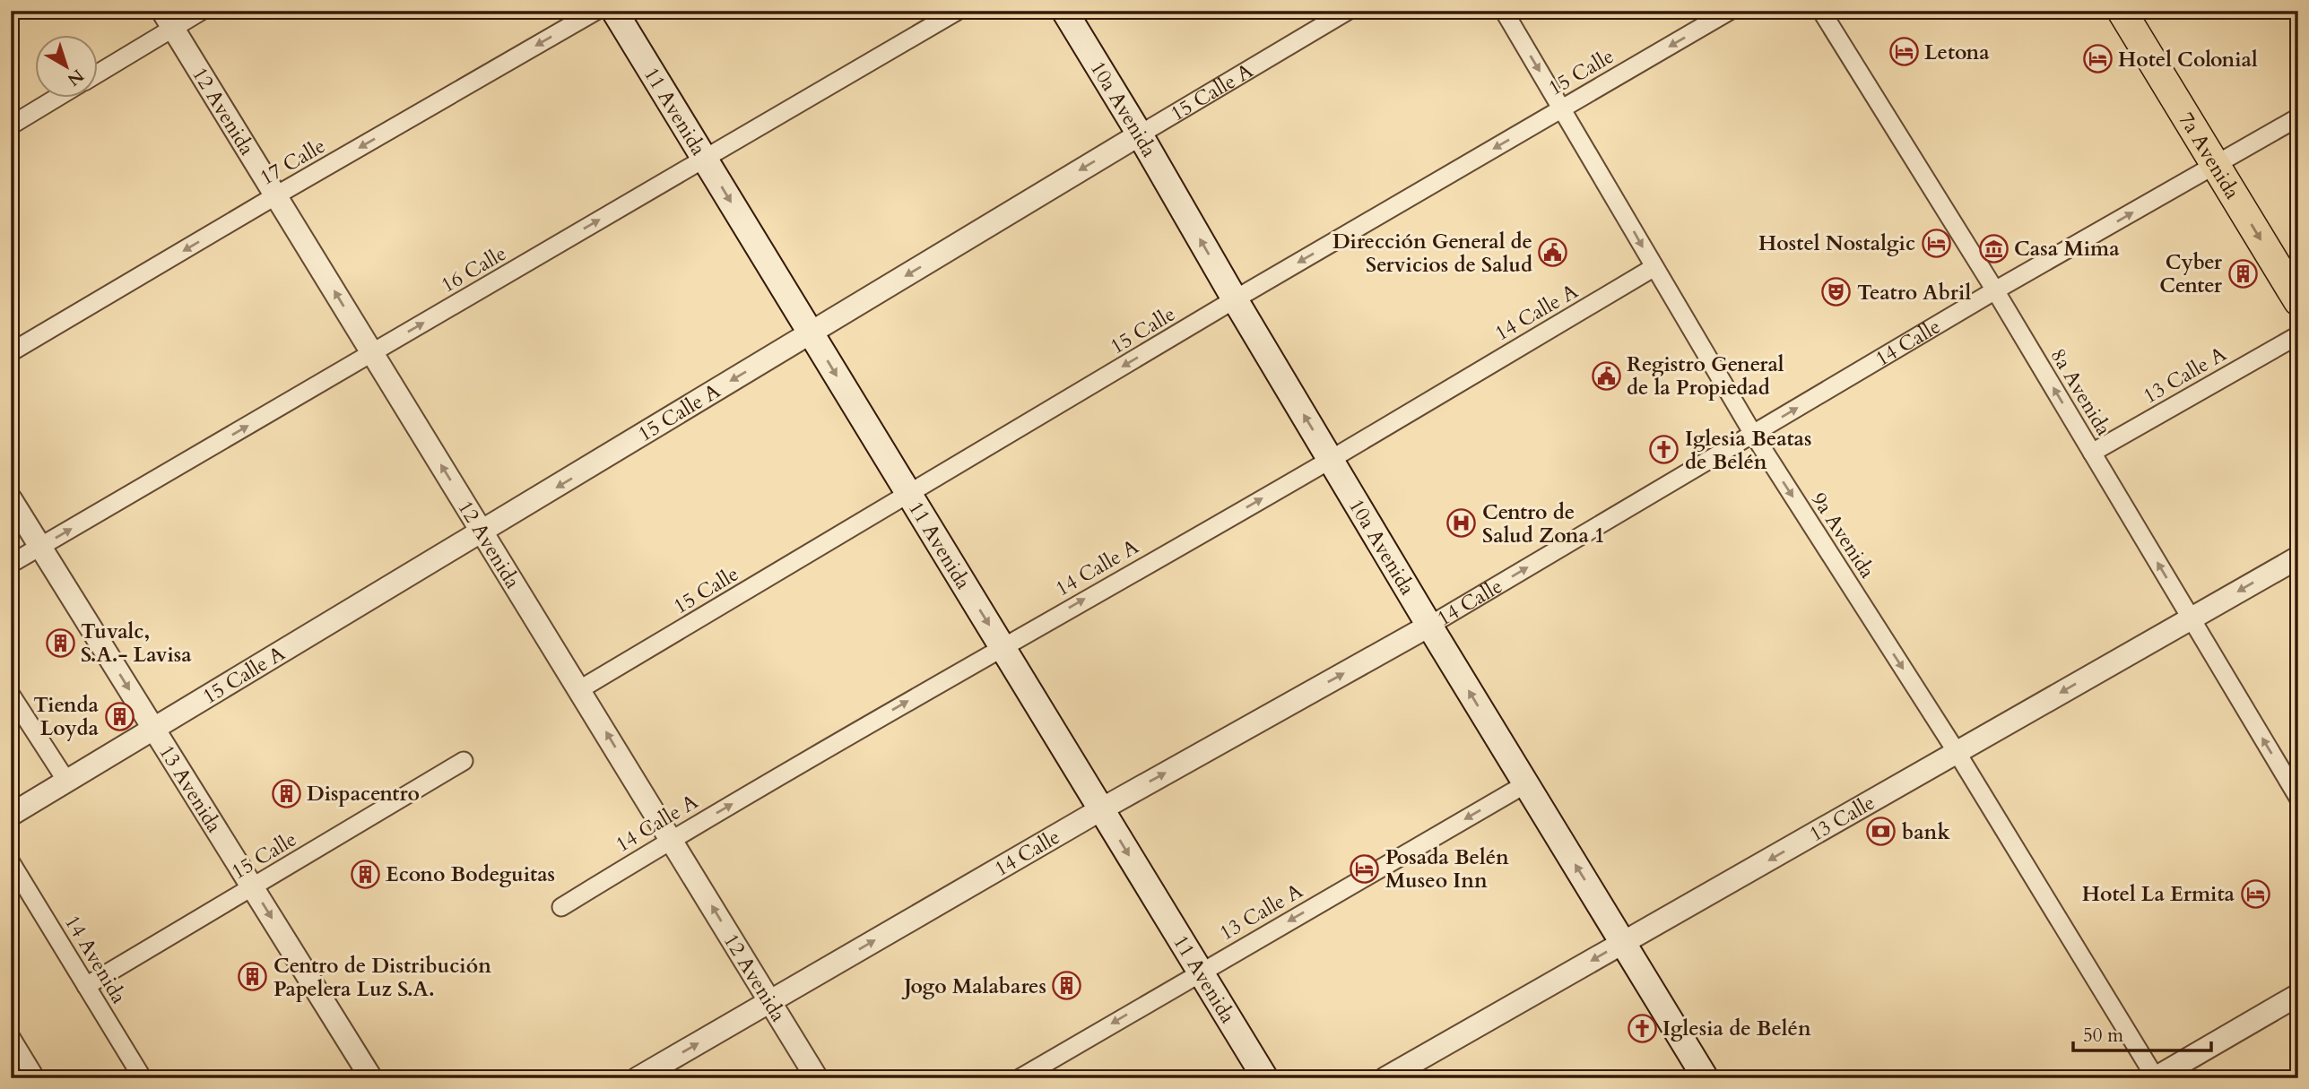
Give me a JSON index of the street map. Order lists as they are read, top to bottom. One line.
{"streets":{"main road":["10a Avenida","11 Avenida","7a Avenida"],"street":["15 Calle","15 Calle A","12 Avenida","17 Calle","16 Calle","14 Calle A","14 Calle","13 Calle A","8a Avenida","9a Avenida","13 Avenida","13 Calle","14 Avenida"]},"crossings":[["15 Calle","10a Avenida"],["15 Calle","12 Avenida"],["15 Calle","11 Avenida"],["15 Calle","9a Avenida"],["15 Calle","13 Avenida"],["15 Calle","14 Avenida"],["15 Calle A","10a Avenida"],["15 Calle A","12 Avenida"],["15 Calle A","11 Avenida"],["15 Calle A","13 Avenida"],["10a Avenida","14 Calle A"],["10a Avenida","14 Calle"],["10a Avenida","13 Calle A"],["10a Avenida","13 Calle"],["12 Avenida","17 Calle"],["12 Avenida","16 Calle"],["12 Avenida","14 Calle A"],["12 Avenida","14 Calle"],["11 Avenida","16 Calle"],["11 Avenida","14 Calle A"],["11 Avenida","14 Calle"],["11 Avenida","13 Calle A"],["7a Avenida","14 Calle"],["16 Calle","13 Avenida"],["14 Calle A","9a Avenida"],["14 Calle","8a Avenida"],["14 Calle","9a Avenida"],["13 Calle A","8a Avenida"],["8a Avenida","13 Calle"],["9a Avenida","13 Calle"]],"one_way":["15 Calle","15 Calle A","10a Avenida","12 Avenida","11 Avenida","7a Avenida","17 Calle","16 Calle","14 Calle A","14 Calle","13 Calle A","8a Avenida","9a Avenida","13 Avenida","13 Calle"],"places":{"hotel":["Letona","Hotel Colonial","Hostel Nostalgic","Posada Belén Museo Inn","Hotel La Ermita"],"museum":["Casa Mima"],"public building":["Dirección General de Servicios de Salud","Registro General de la Propiedad"],"building":["Cyber Center","Tuvalc, S.A.- Lavisa","Tienda Loyda","Dispacentro","Econo Bodeguitas","Centro de Distribución Papelera Luz S.A.","Jogo Malabares"],"theatre":["Teatro Abril"],"church":["Iglesia Beatas de Belén","Iglesia de Belén"],"hospital":["Centro de Salud Zona 1"],"bank":["bank"]},"scale_bar":"50 m","north":"bottom right"}
